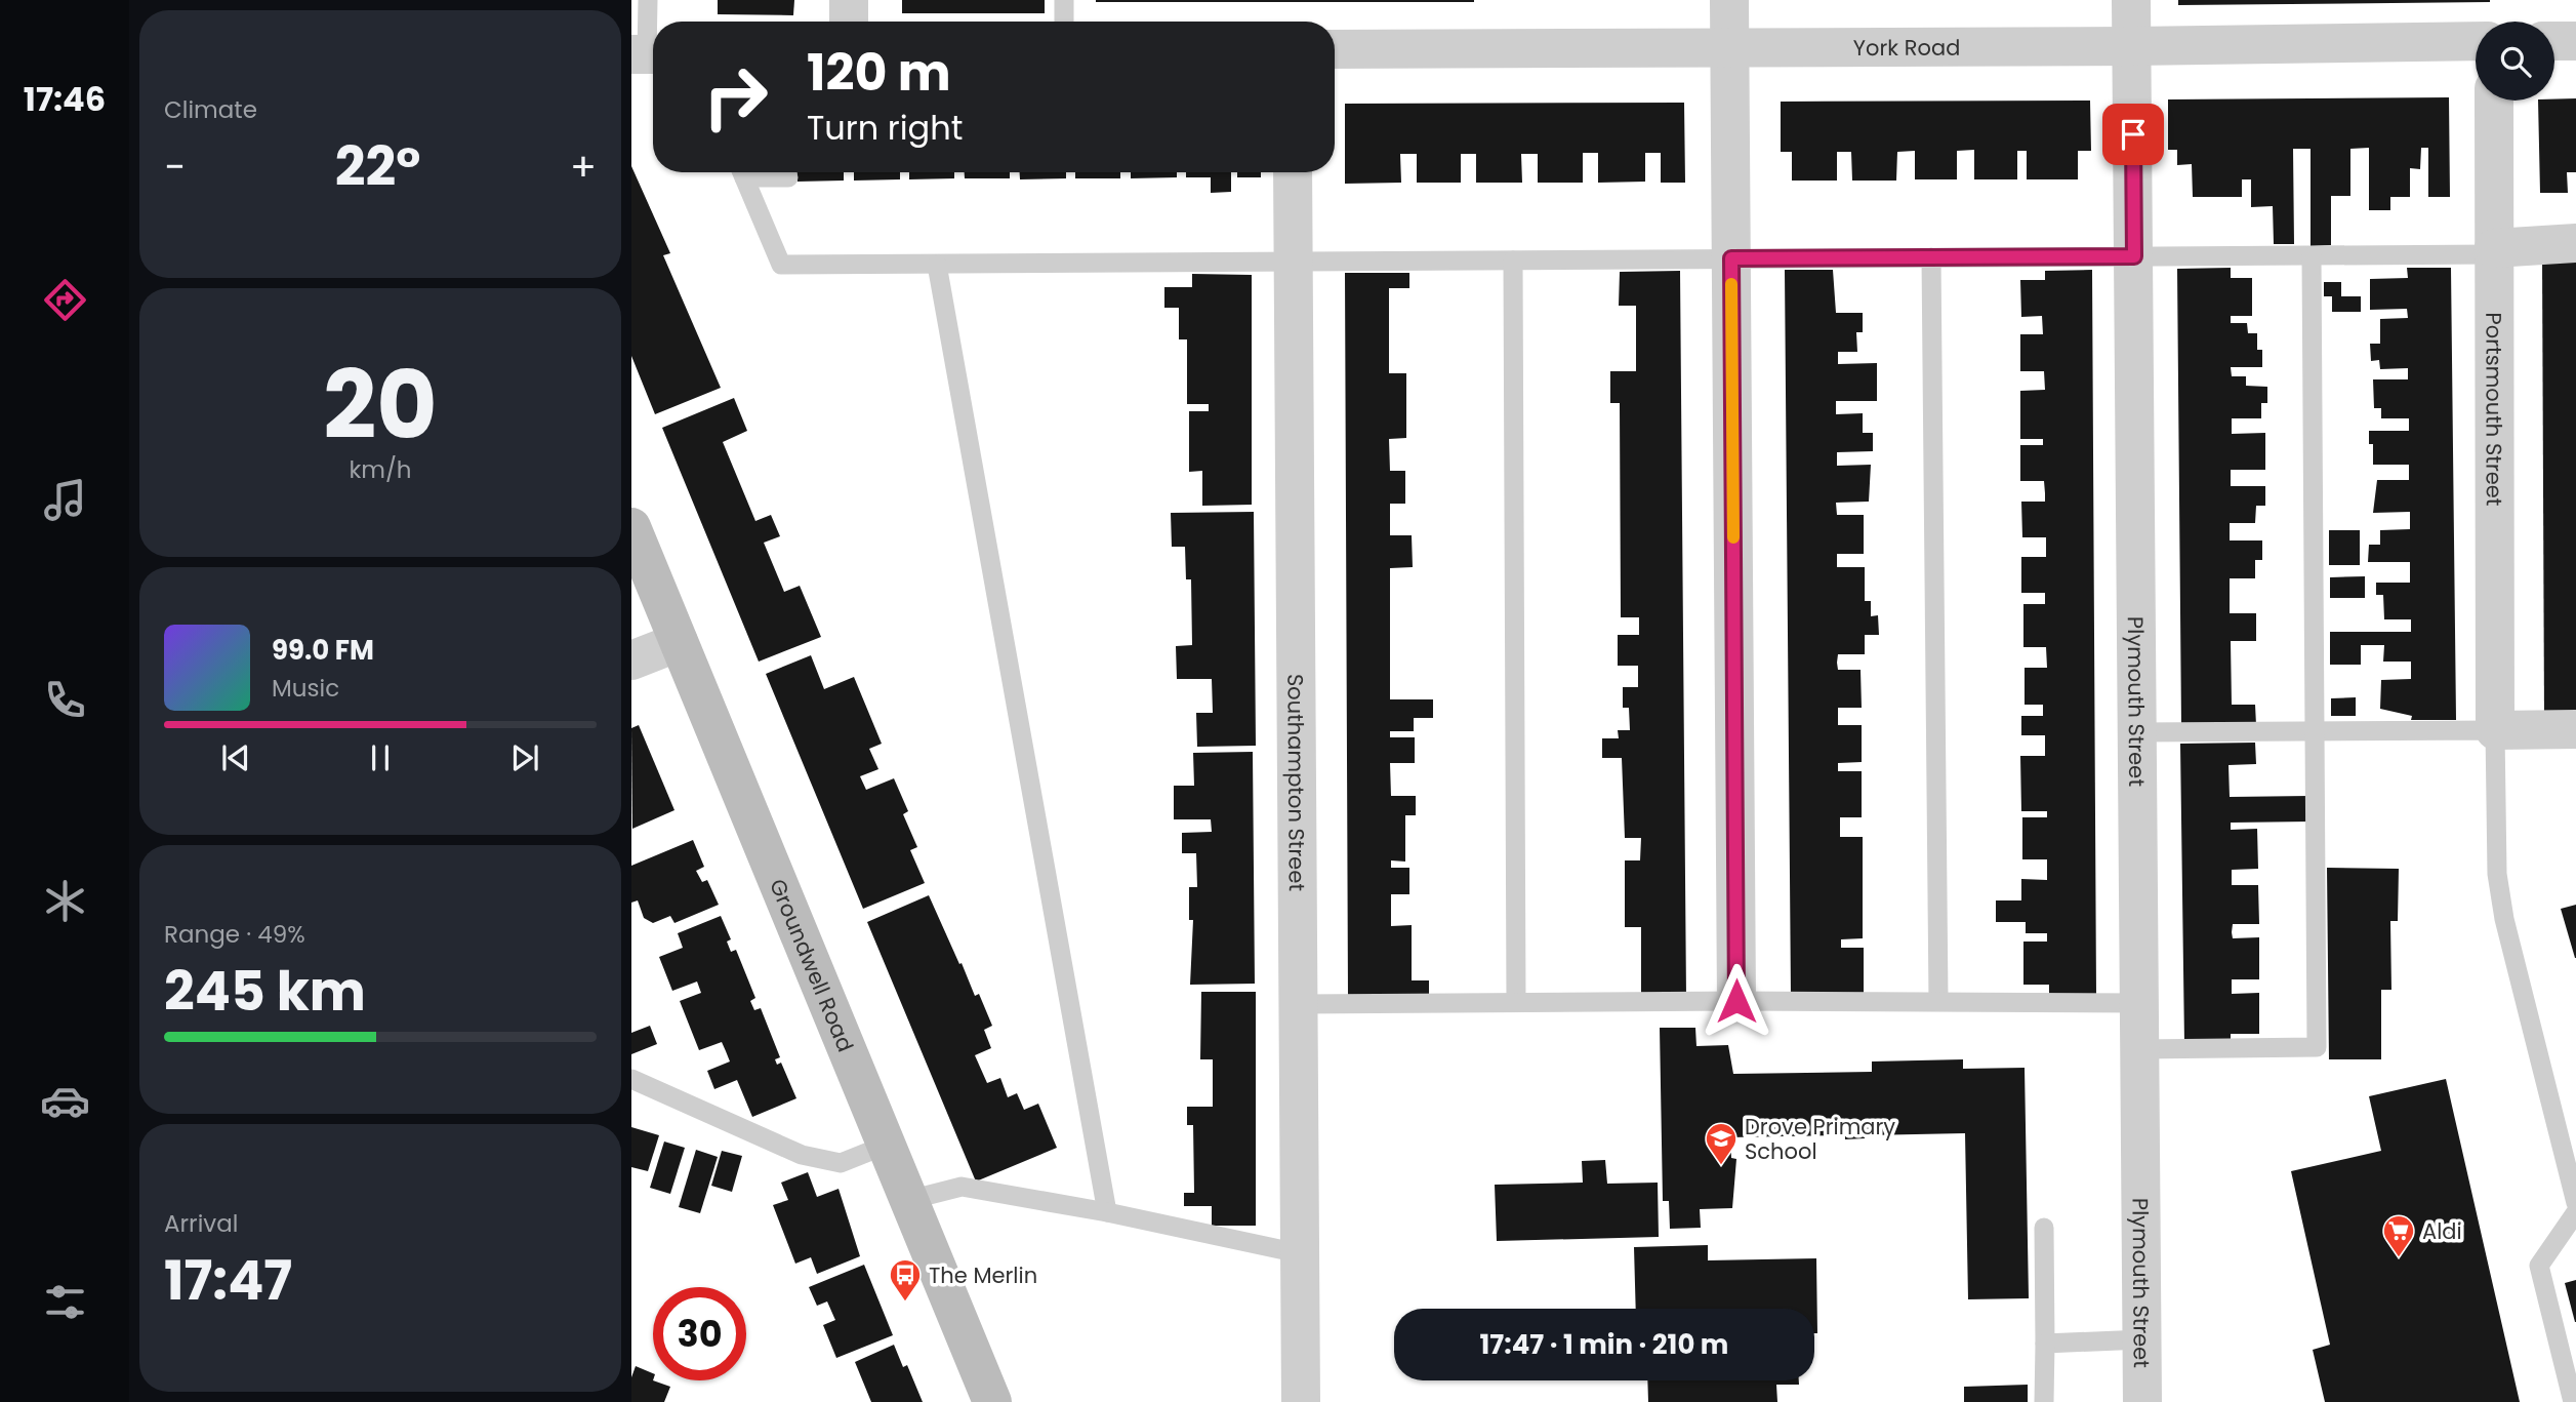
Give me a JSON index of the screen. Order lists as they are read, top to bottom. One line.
{"streets":{"street":["York Road","Portsmouth Street","Plymouth Street","Southampton Street","Groundwell Road"]},"crossings":[["York Road","Plymouth Street"]],"places":{"school or university":["Drove Primary School"],"supermarket":["Aldi"],"bus stop":["The Merlin"]},"page":{"tabs":"17:46","tile":["Climate",["20","km/h"],["Range · 49%","245 km"],["Arrival","17:47"]],"turn":["120 m","Turn right"],"heat":["−","22°","+"],"song":["99.0 FM","Music"],"limit":"30","trip":"17:47 · 1 min · 210 m"}}
